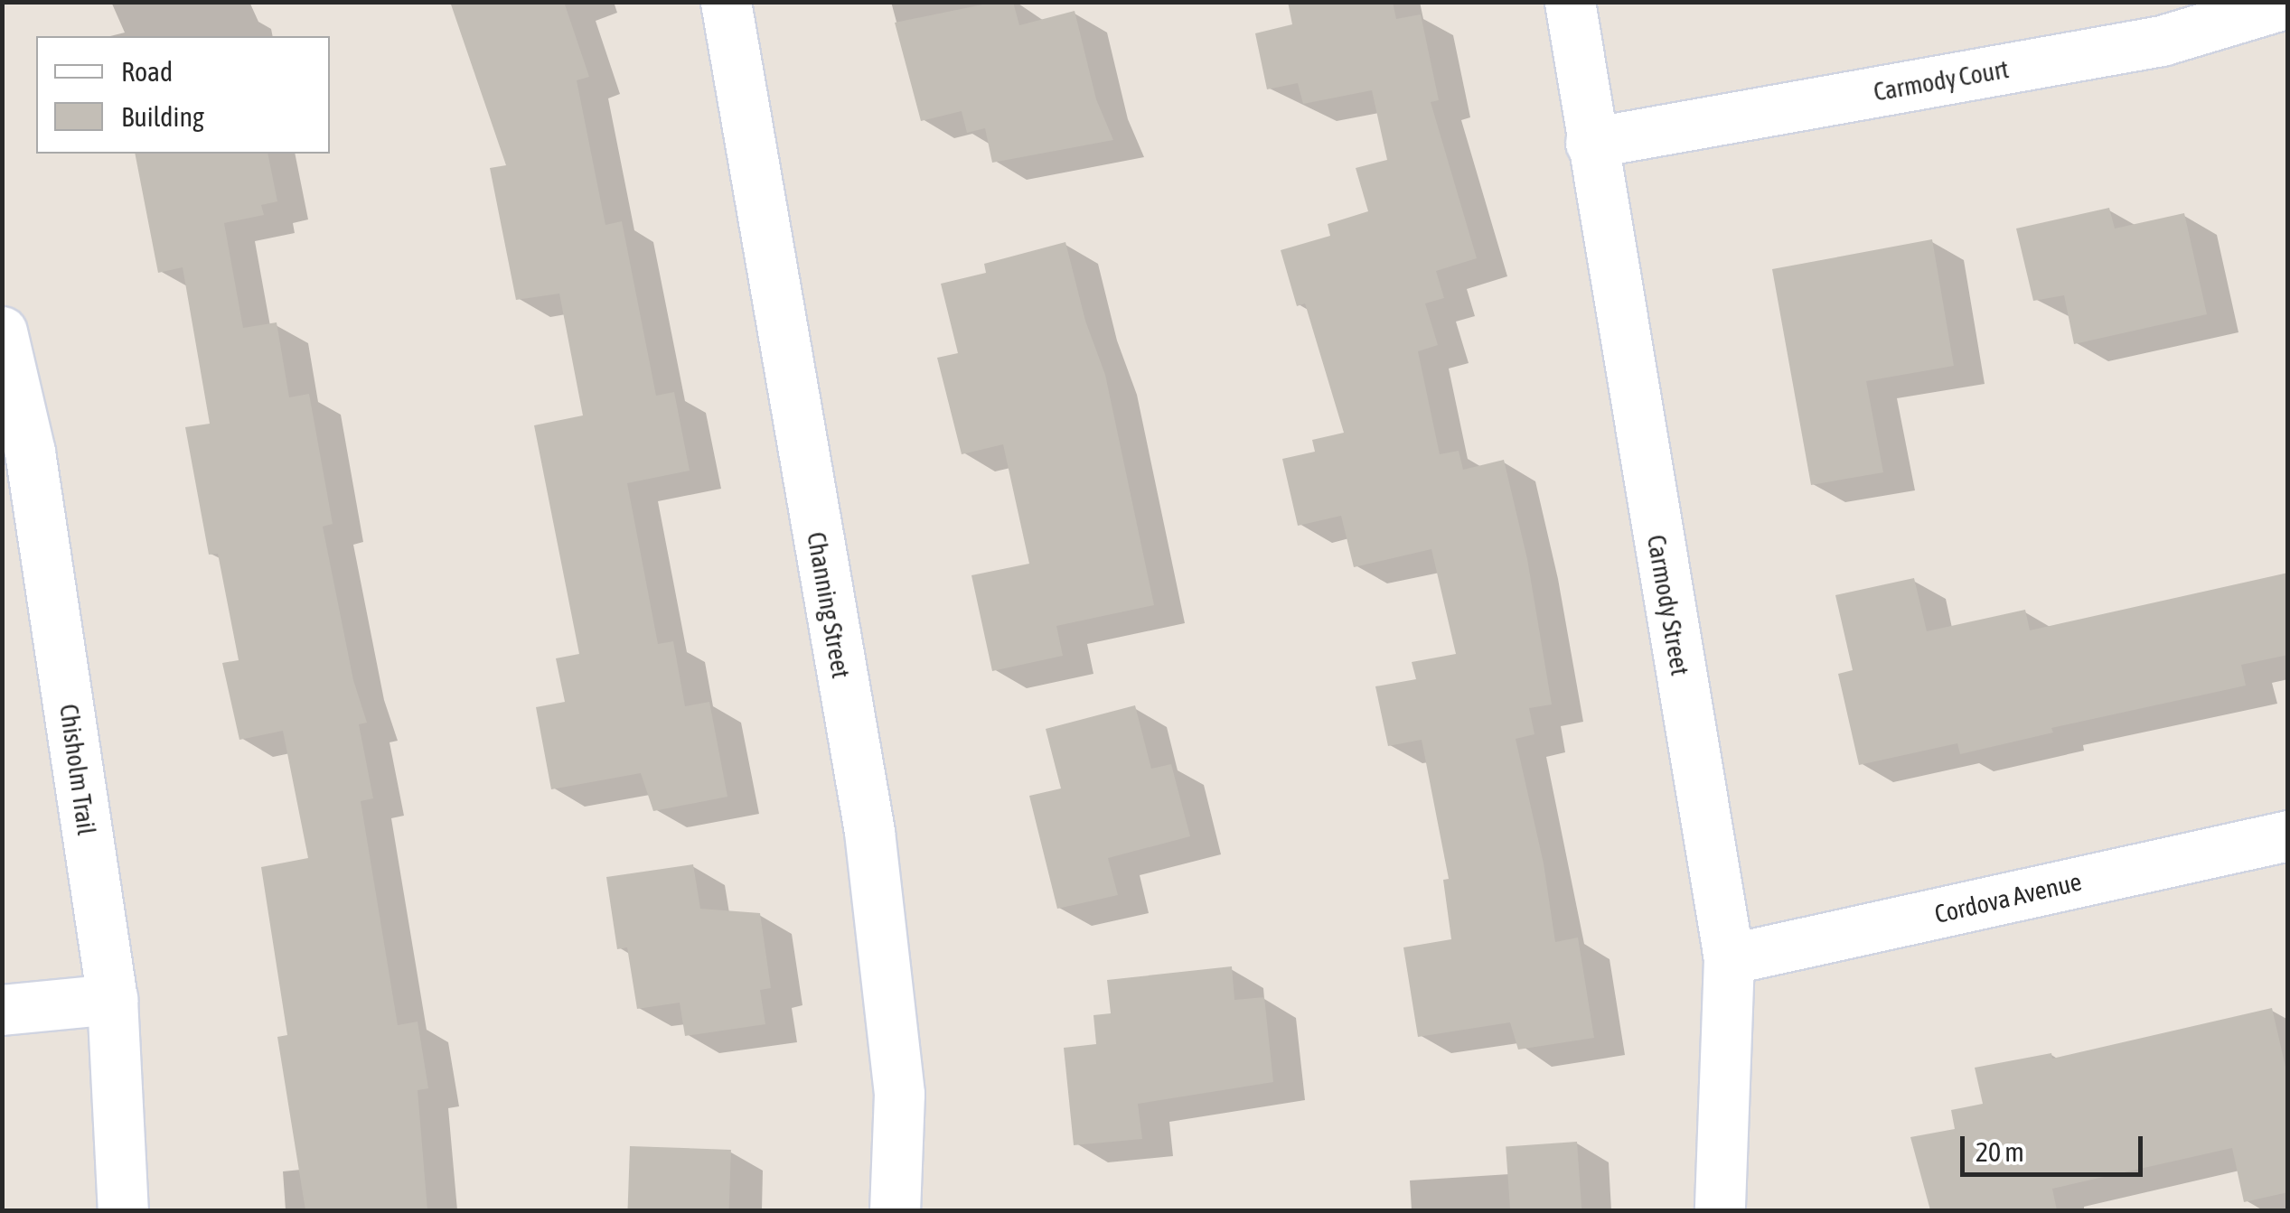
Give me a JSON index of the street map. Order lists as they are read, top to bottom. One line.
{"streets":{"street":["Carmody Court","Channing Street","Carmody Street","Chisholm Trail","Cordova Avenue"]},"crossings":[["Carmody Court","Carmody Street"],["Carmody Street","Cordova Avenue"]],"legend":["Road","Building"],"scale_bar":"20 m"}
